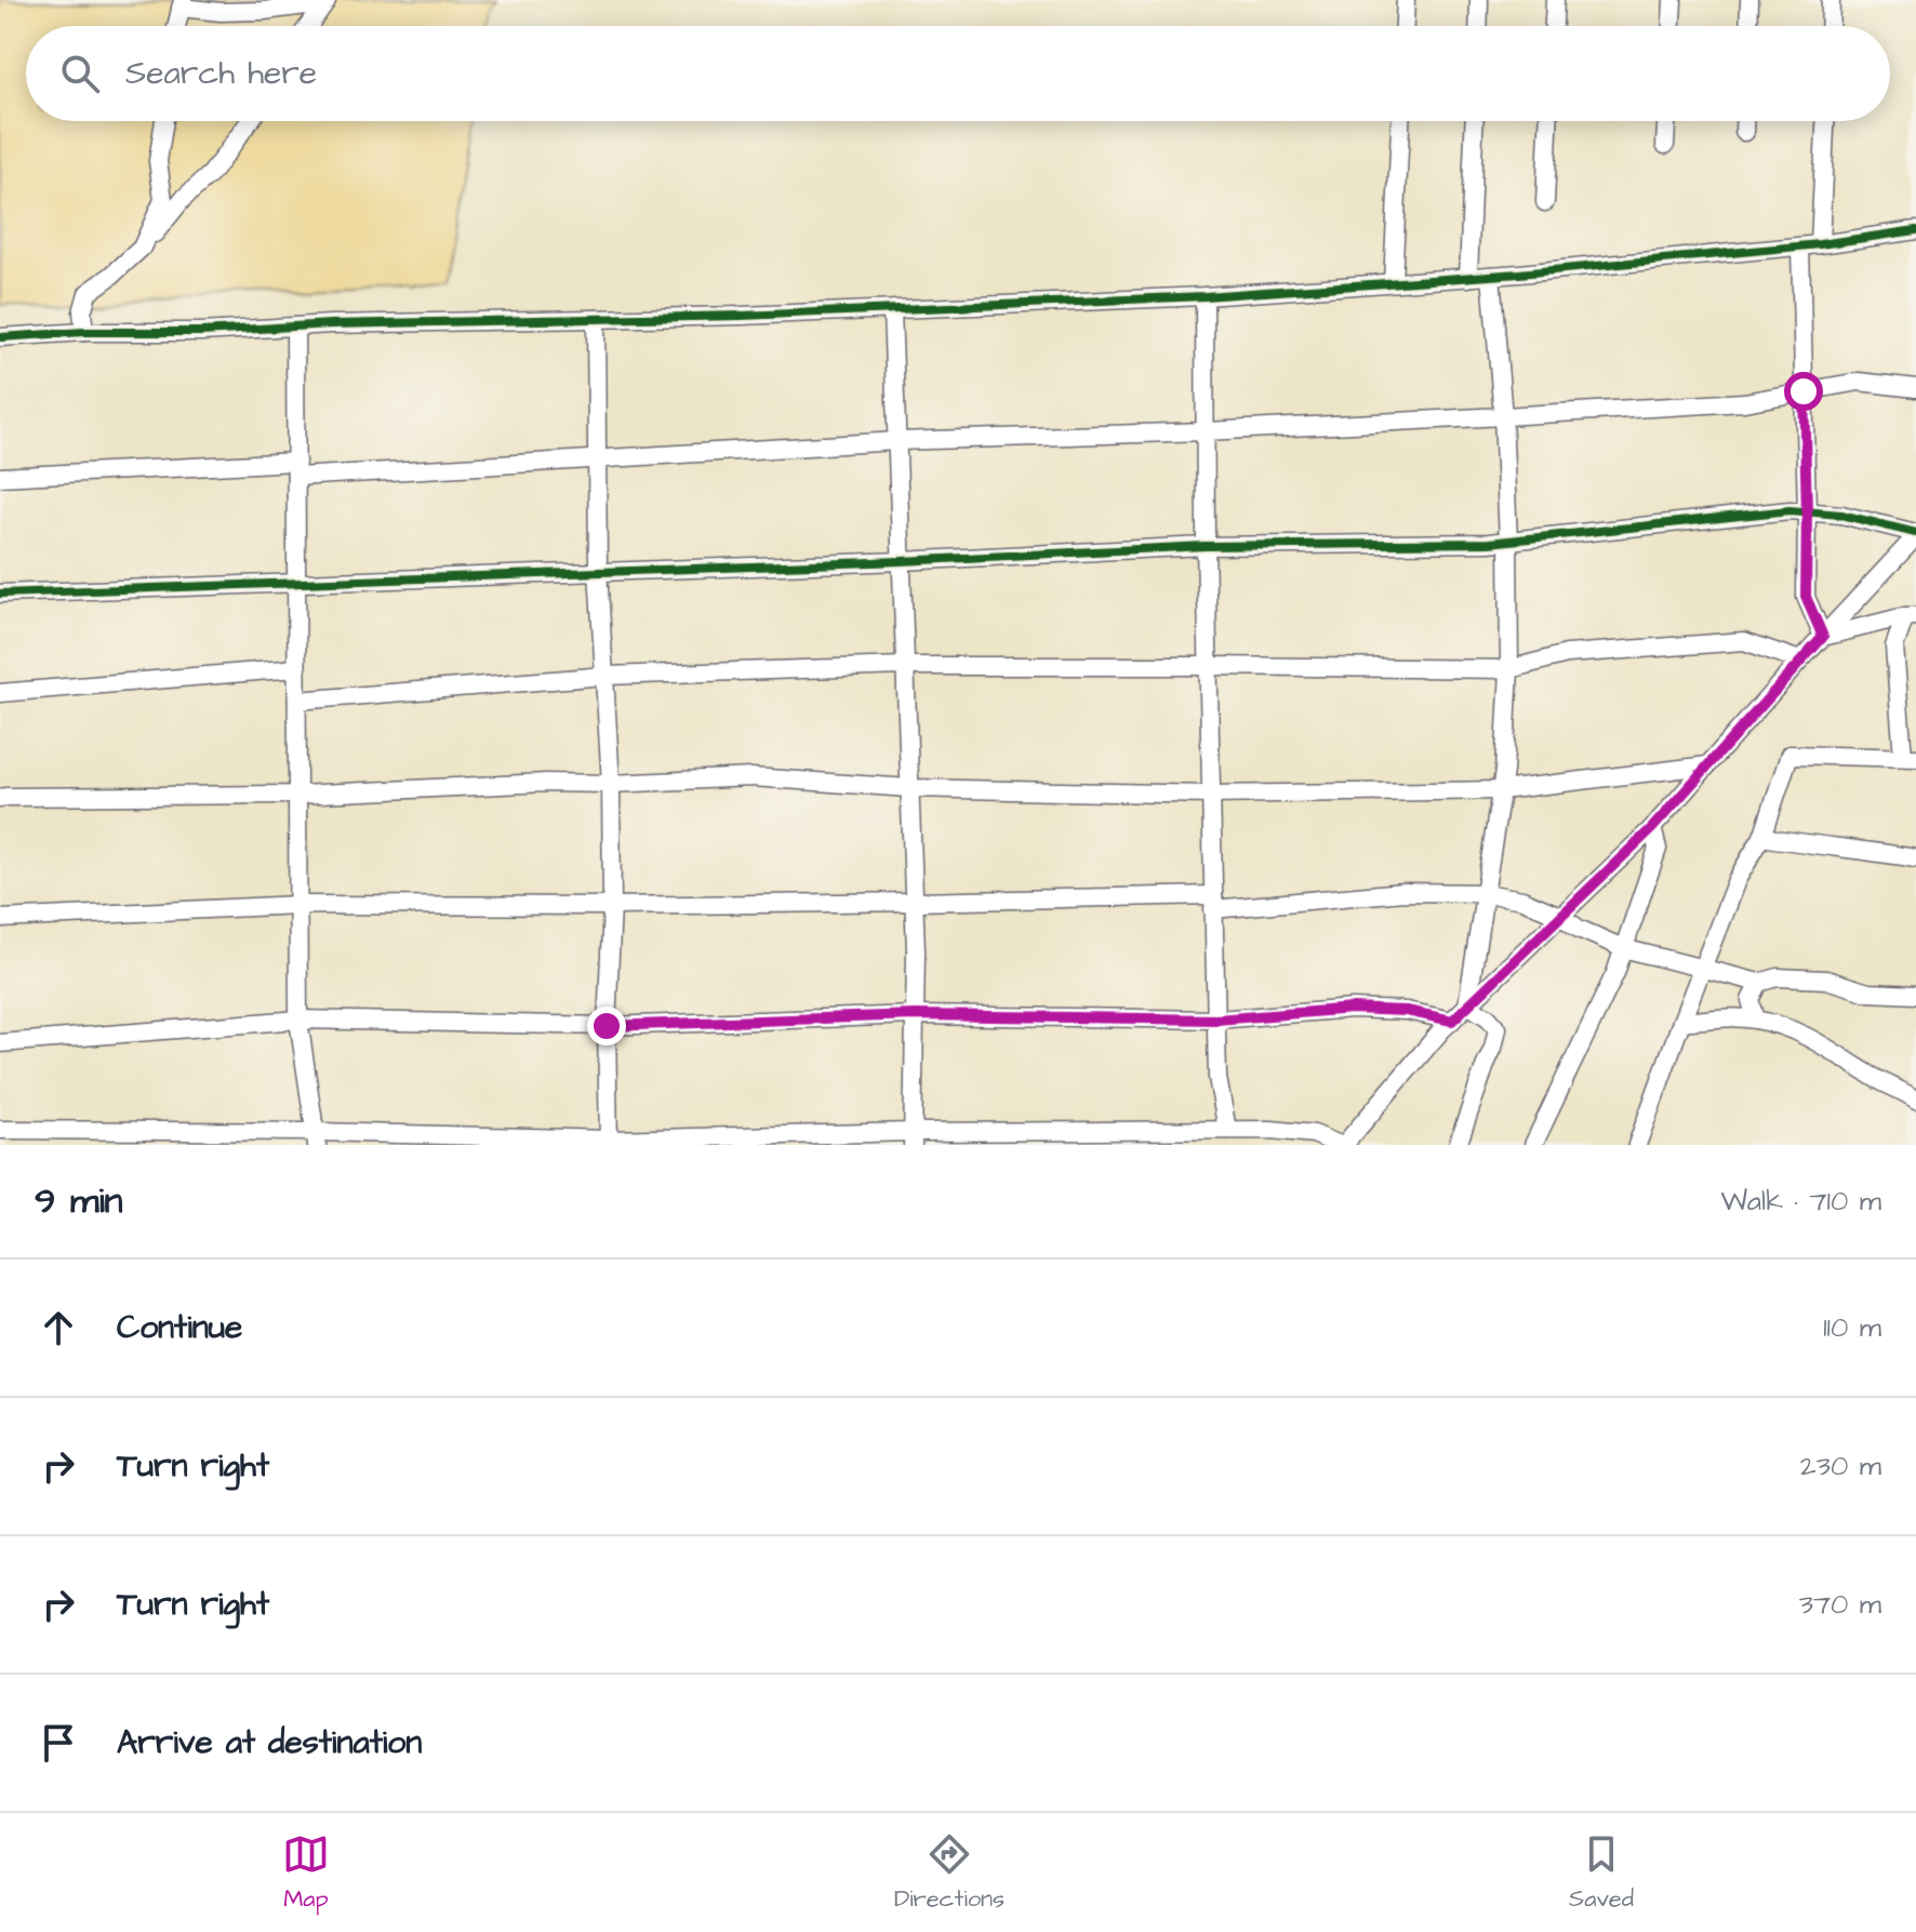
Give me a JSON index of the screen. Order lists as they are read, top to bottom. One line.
{"page":{"search":"Search here","heading":["9 min","Walk · 710 m"],"list":[["Continue","110 m"],["Turn right","230 m"],["Turn right","370 m"],"Arrive at destination"],"nav":["Map","Directions","Saved"]}}
